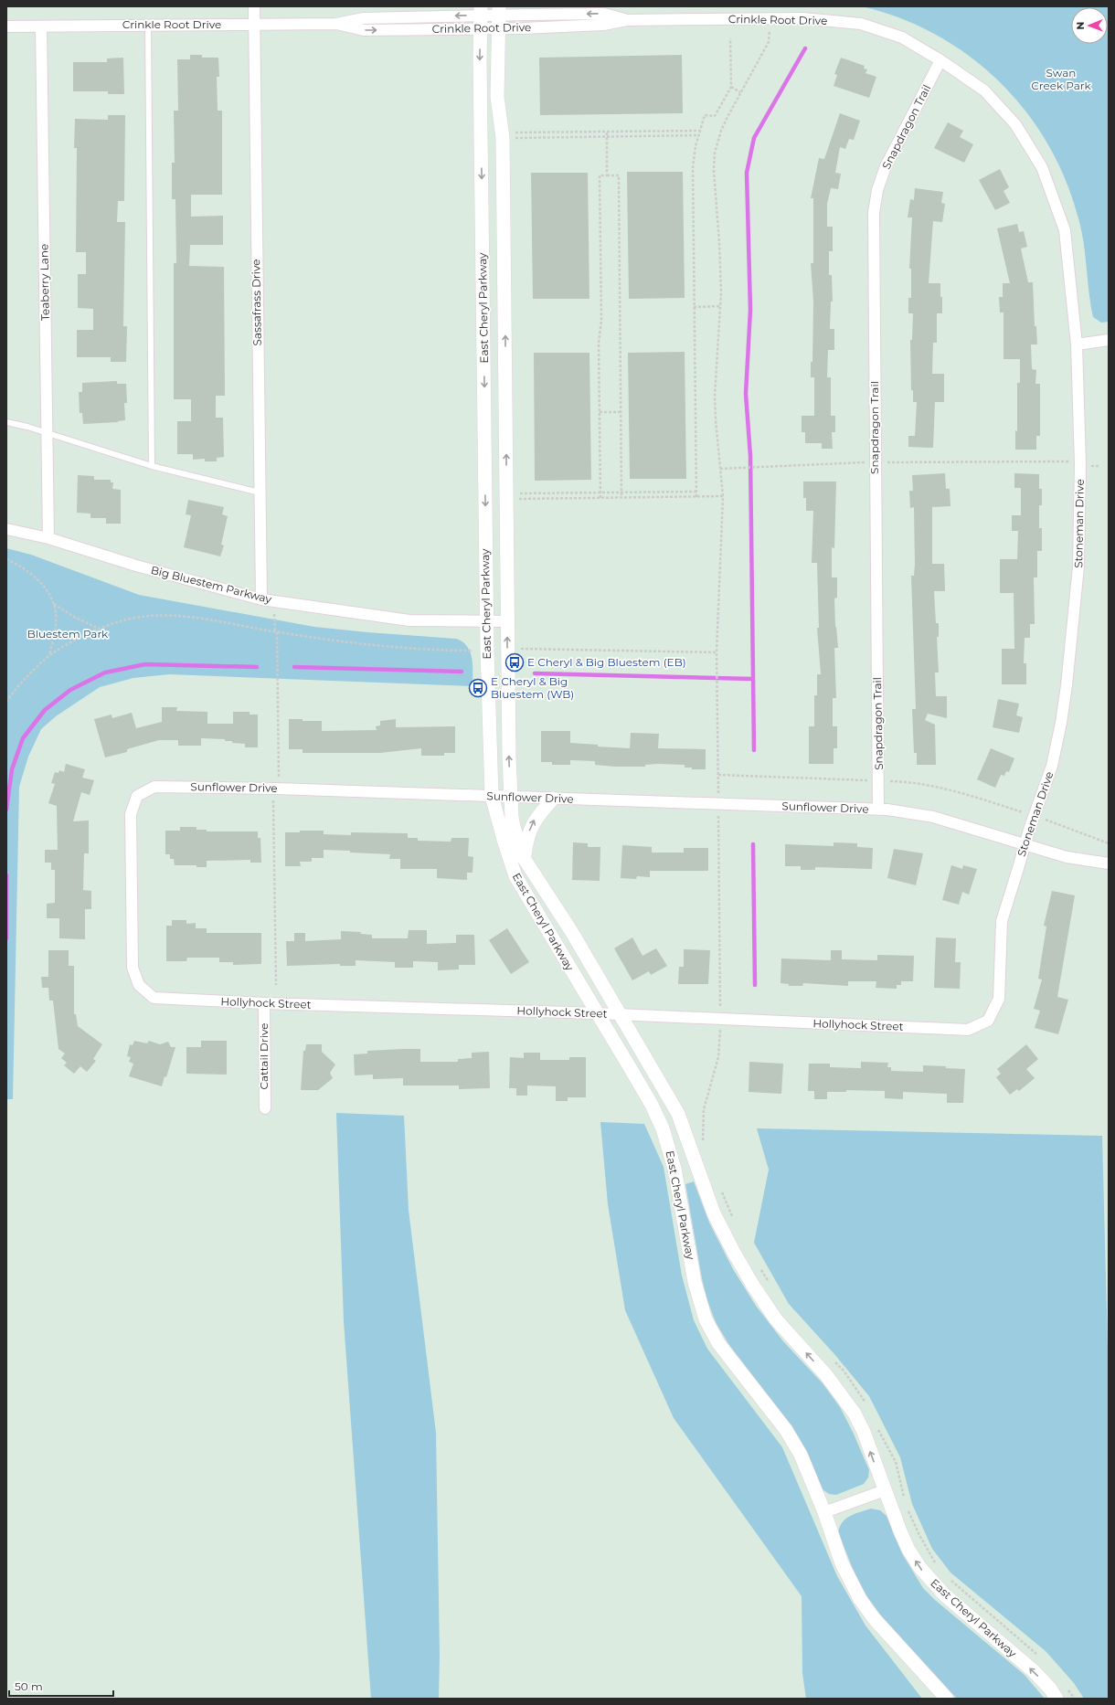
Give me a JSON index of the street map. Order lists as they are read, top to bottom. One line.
{"streets":{"street":["Crinkle Root Drive","Snapdragon Trail","Teaberry Lane","Sassafrass Drive","East Cheryl Parkway","Stoneman Drive","Big Bluestem Parkway","Sunflower Drive","Hollyhock Street","Cattail Drive"]},"crossings":[["Crinkle Root Drive","Snapdragon Trail"],["Crinkle Root Drive","Teaberry Lane"],["Crinkle Root Drive","Sassafrass Drive"],["Crinkle Root Drive","East Cheryl Parkway"],["Crinkle Root Drive","Stoneman Drive"],["Snapdragon Trail","Stoneman Drive"],["Snapdragon Trail","Sunflower Drive"],["Teaberry Lane","Big Bluestem Parkway"],["Sassafrass Drive","Big Bluestem Parkway"],["East Cheryl Parkway","Big Bluestem Parkway"],["East Cheryl Parkway","Sunflower Drive"],["East Cheryl Parkway","Hollyhock Street"],["Stoneman Drive","Sunflower Drive"],["Stoneman Drive","Hollyhock Street"],["Sunflower Drive","Hollyhock Street"],["Hollyhock Street","Cattail Drive"]],"parks":["Swan Creek Park","Bluestem Park"],"places":{"bus stop":["E Cheryl & Big Bluestem (EB)","E Cheryl & Big Bluestem (WB)"]},"scale_bar":"50 m","north":"left"}
